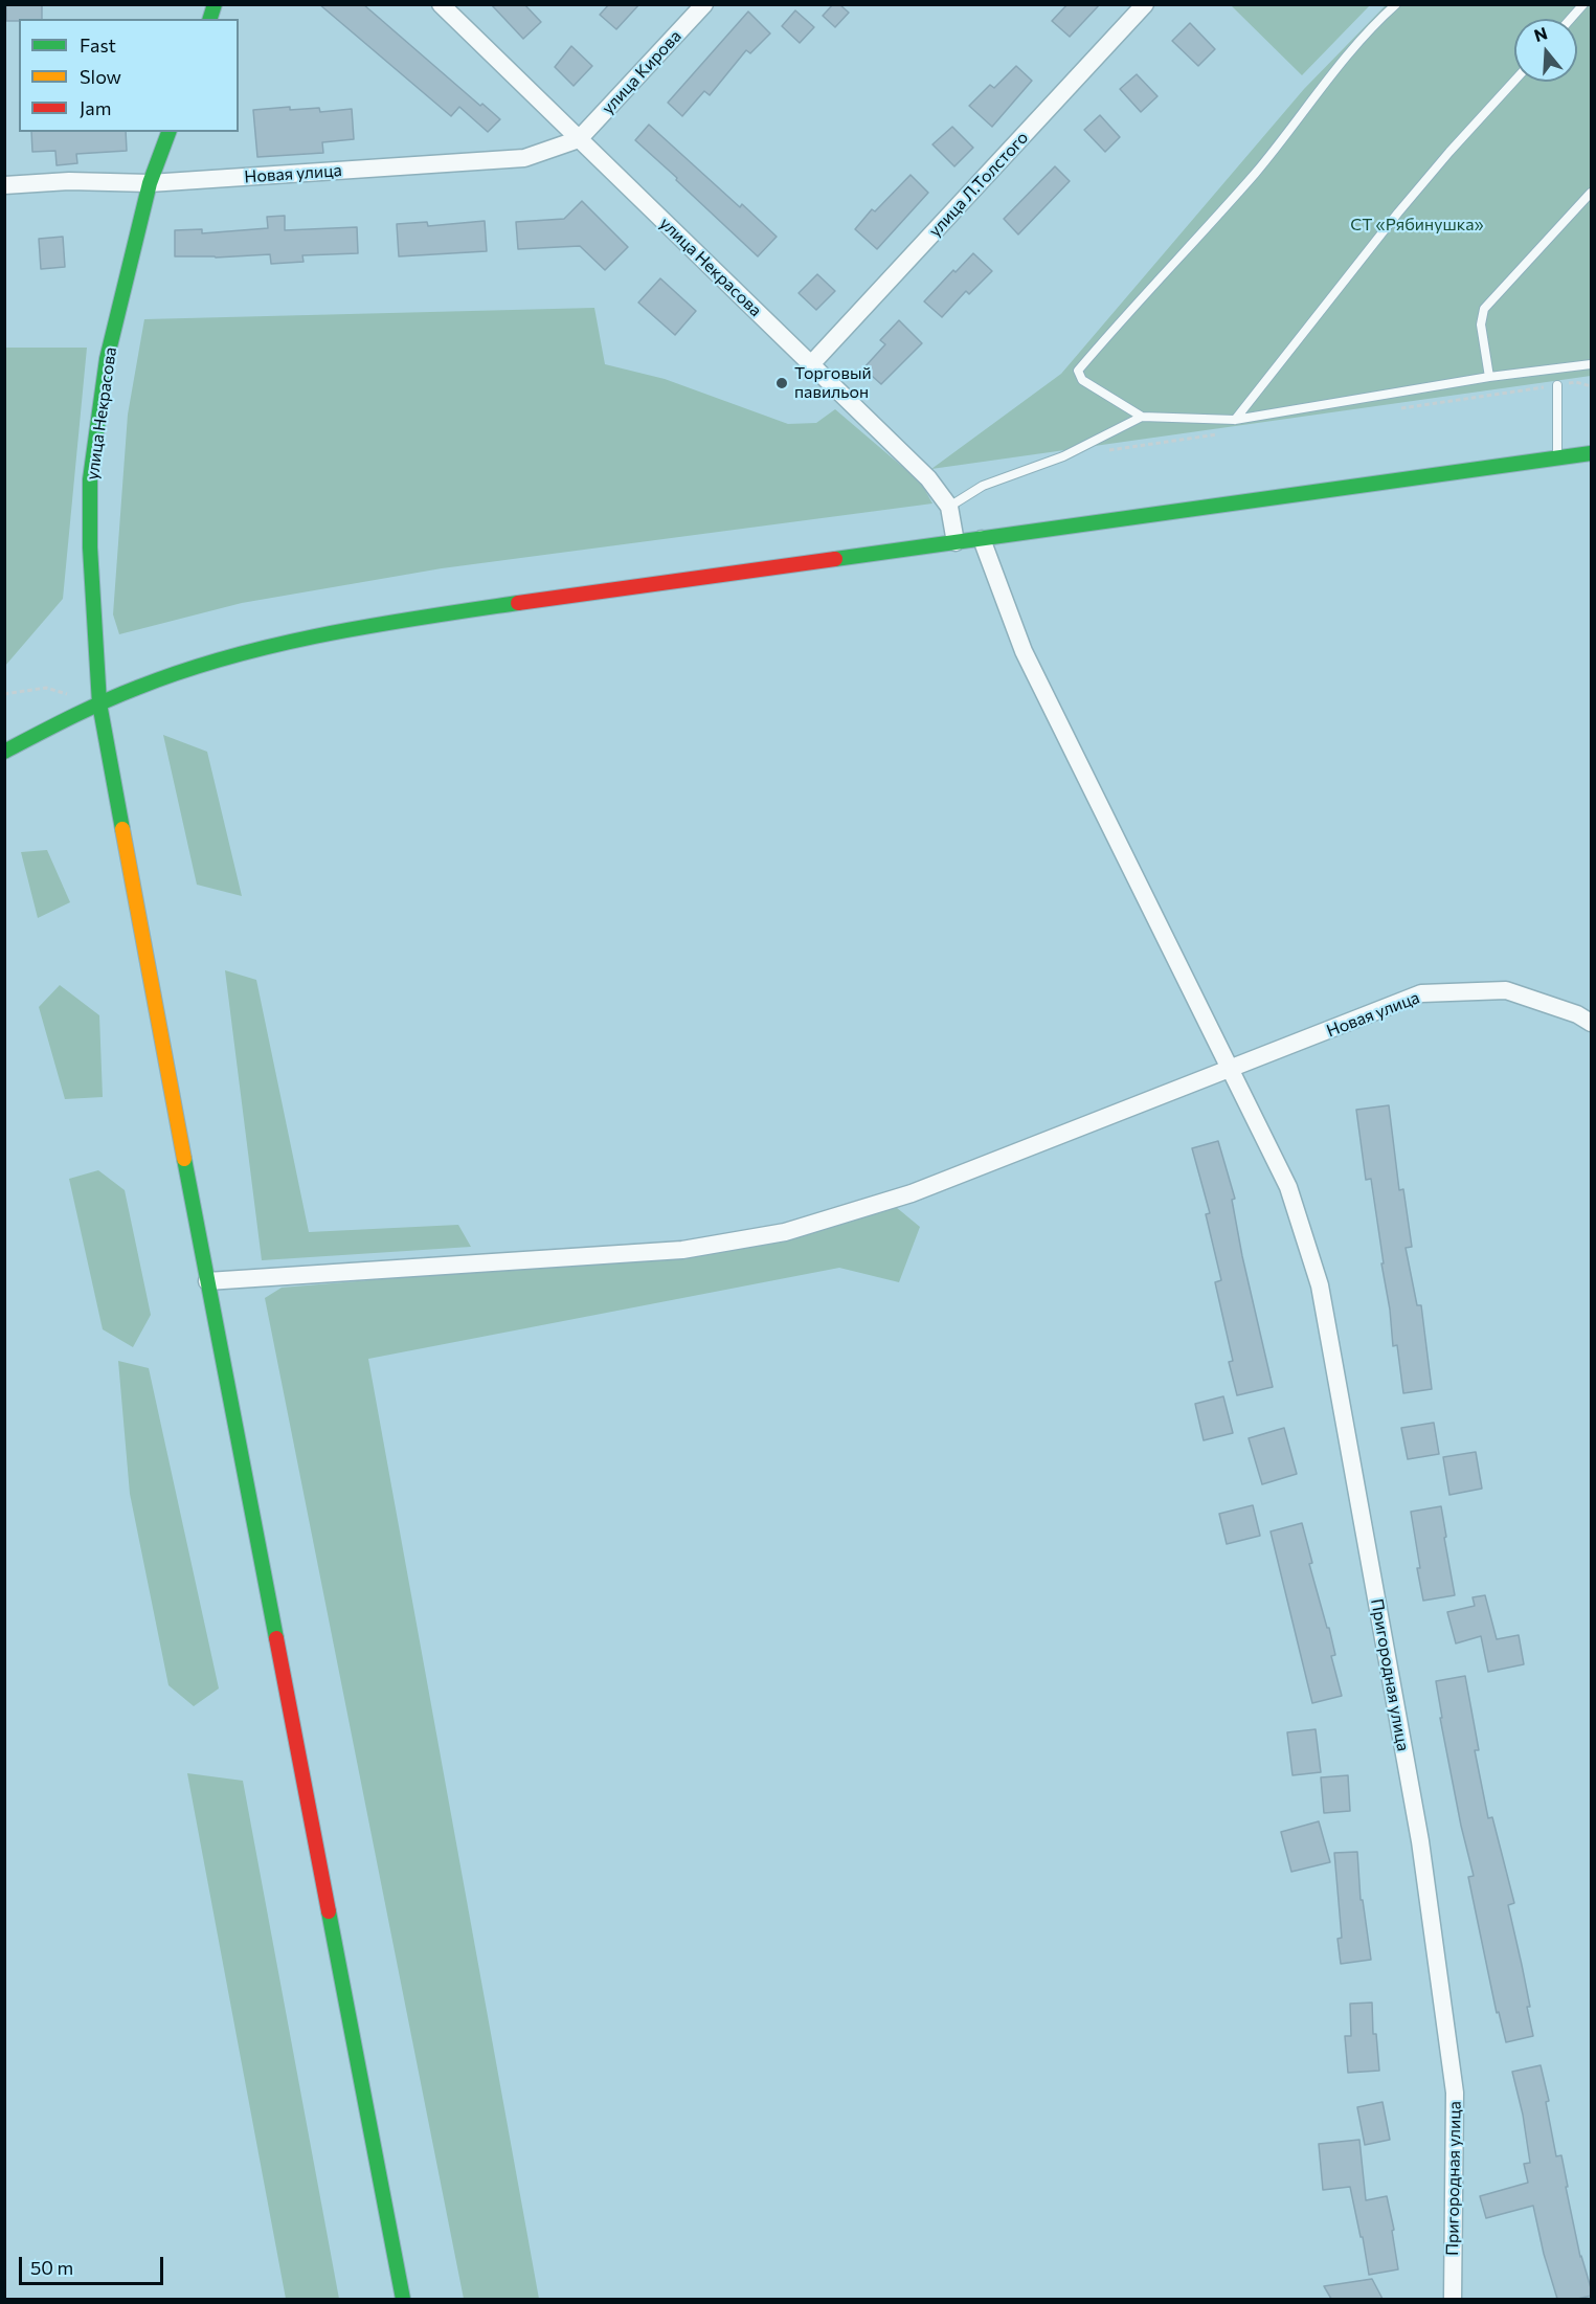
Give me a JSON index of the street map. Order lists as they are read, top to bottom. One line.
{"streets":{"street":["улица Кирова","Новая улица","улица Л.Толстого","улица Некрасова","Пригородная улица"]},"crossings":[["улица Кирова","Новая улица"],["улица Кирова","улица Некрасова"],["Новая улица","улица Некрасова"],["Новая улица","Пригородная улица"],["улица Л.Толстого","улица Некрасова"]],"parks":["СТ «Рябинушка»"],"places":["Торговый павильон"],"legend":["Fast","Slow","Jam"],"scale_bar":"50 m","north":"top"}
